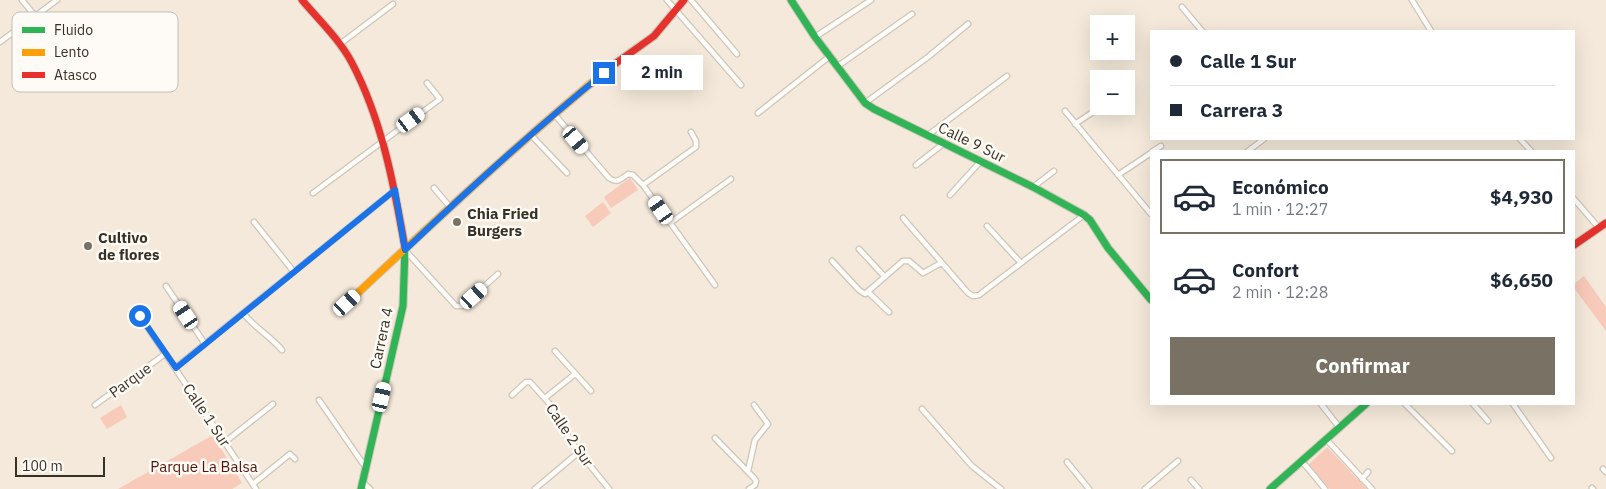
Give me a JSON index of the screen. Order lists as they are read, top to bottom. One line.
{"streets":{"street":["Calle 9 Sur","Carrera 4","Parque","Calle 1 Sur","Calle 2 Sur"]},"crossings":[["Parque","Calle 1 Sur"]],"parks":["Parque La Balsa"],"places":["Chia Fried Burgers","Cultivo de flores"],"legend":["Fluido","Lento","Atasco"],"scale_bar":"100 m","page":{"map_buttons":["+","−"],"banner":["Calle 1 Sur","Carrera 3"],"bubble":"2 min","list":[{"name":"Económico","note":"1 min · 12:27","value":"$4,930"},{"name":"Confort","note":"2 min · 12:28","value":"$6,650"}],"buttons":"Confirmar","scale":"100 m"}}
